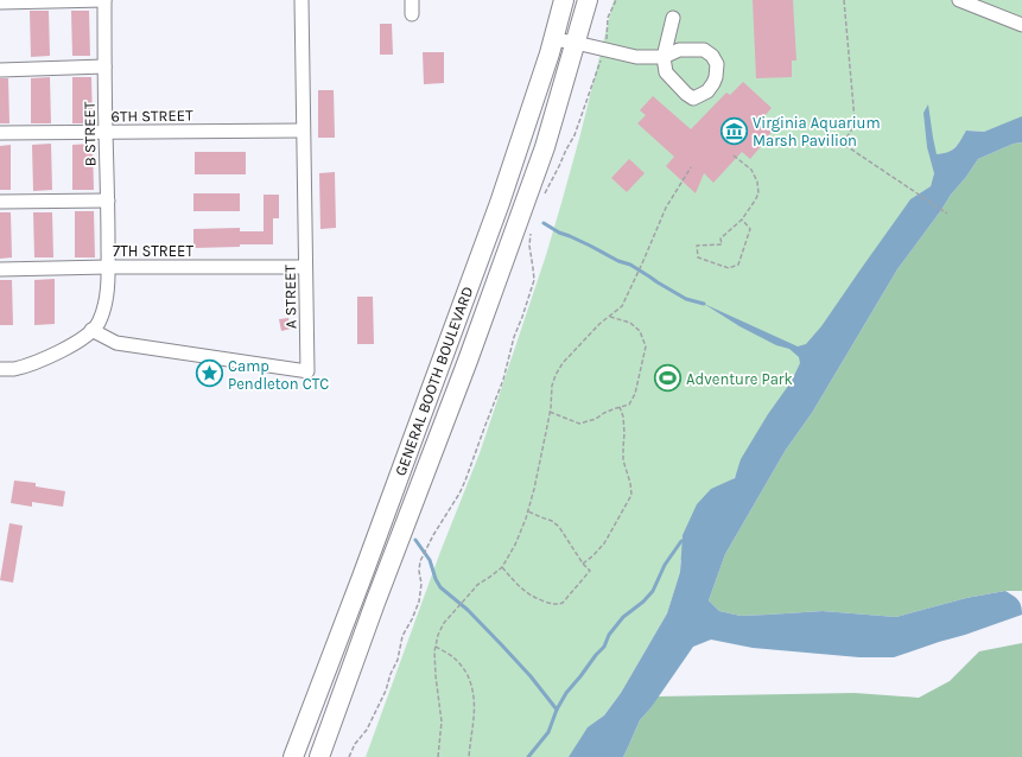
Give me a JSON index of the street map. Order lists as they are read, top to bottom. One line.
{"streets":{"highway":["GENERAL BOOTH BOULEVARD"],"street":["6TH STREET","B STREET","7TH STREET","A STREET"]},"crossings":[["6TH STREET","B STREET"],["6TH STREET","A STREET"],["B STREET","7TH STREET"],["B STREET","A STREET"],["7TH STREET","A STREET"]],"places":{"museum":["Virginia Aquarium Marsh Pavilion"],"place":["Camp Pendleton CTC"],"sports":["Adventure Park"]}}
